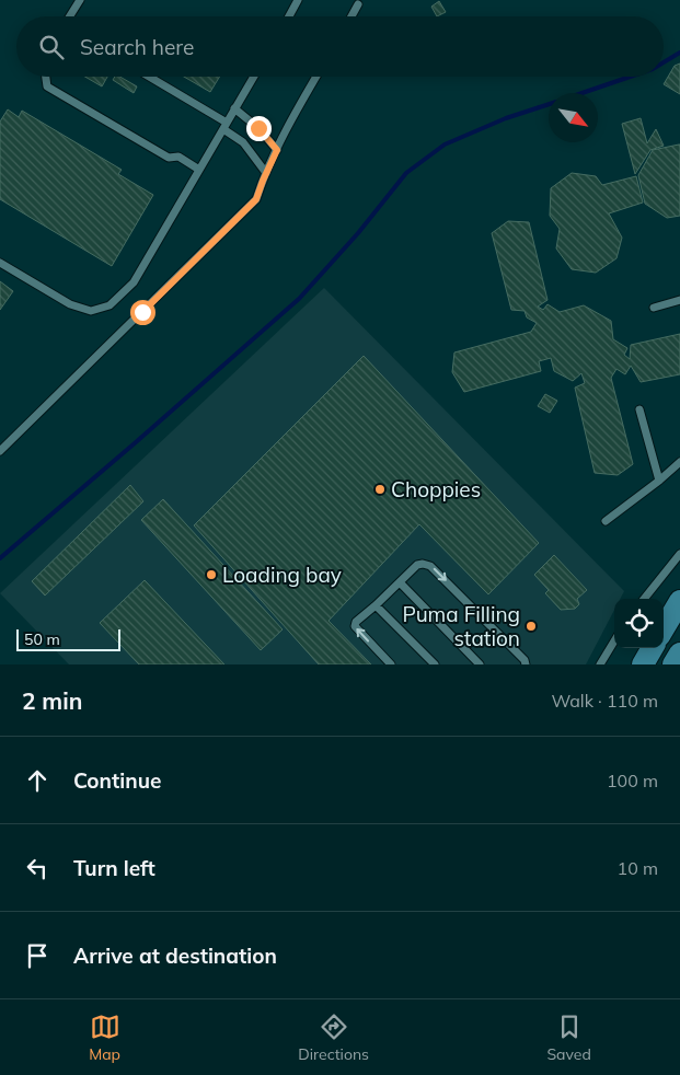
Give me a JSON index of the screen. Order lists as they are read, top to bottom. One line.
{"places":["Choppies","Loading bay","Puma Filling station"],"scale_bar":"50 m","north":"bottom right","page":{"search":"Search here","scale":"50 m","heading":["2 min","Walk · 110 m"],"list":[["Continue","100 m"],["Turn left","10 m"],"Arrive at destination"],"nav":["Map","Directions","Saved"]}}
